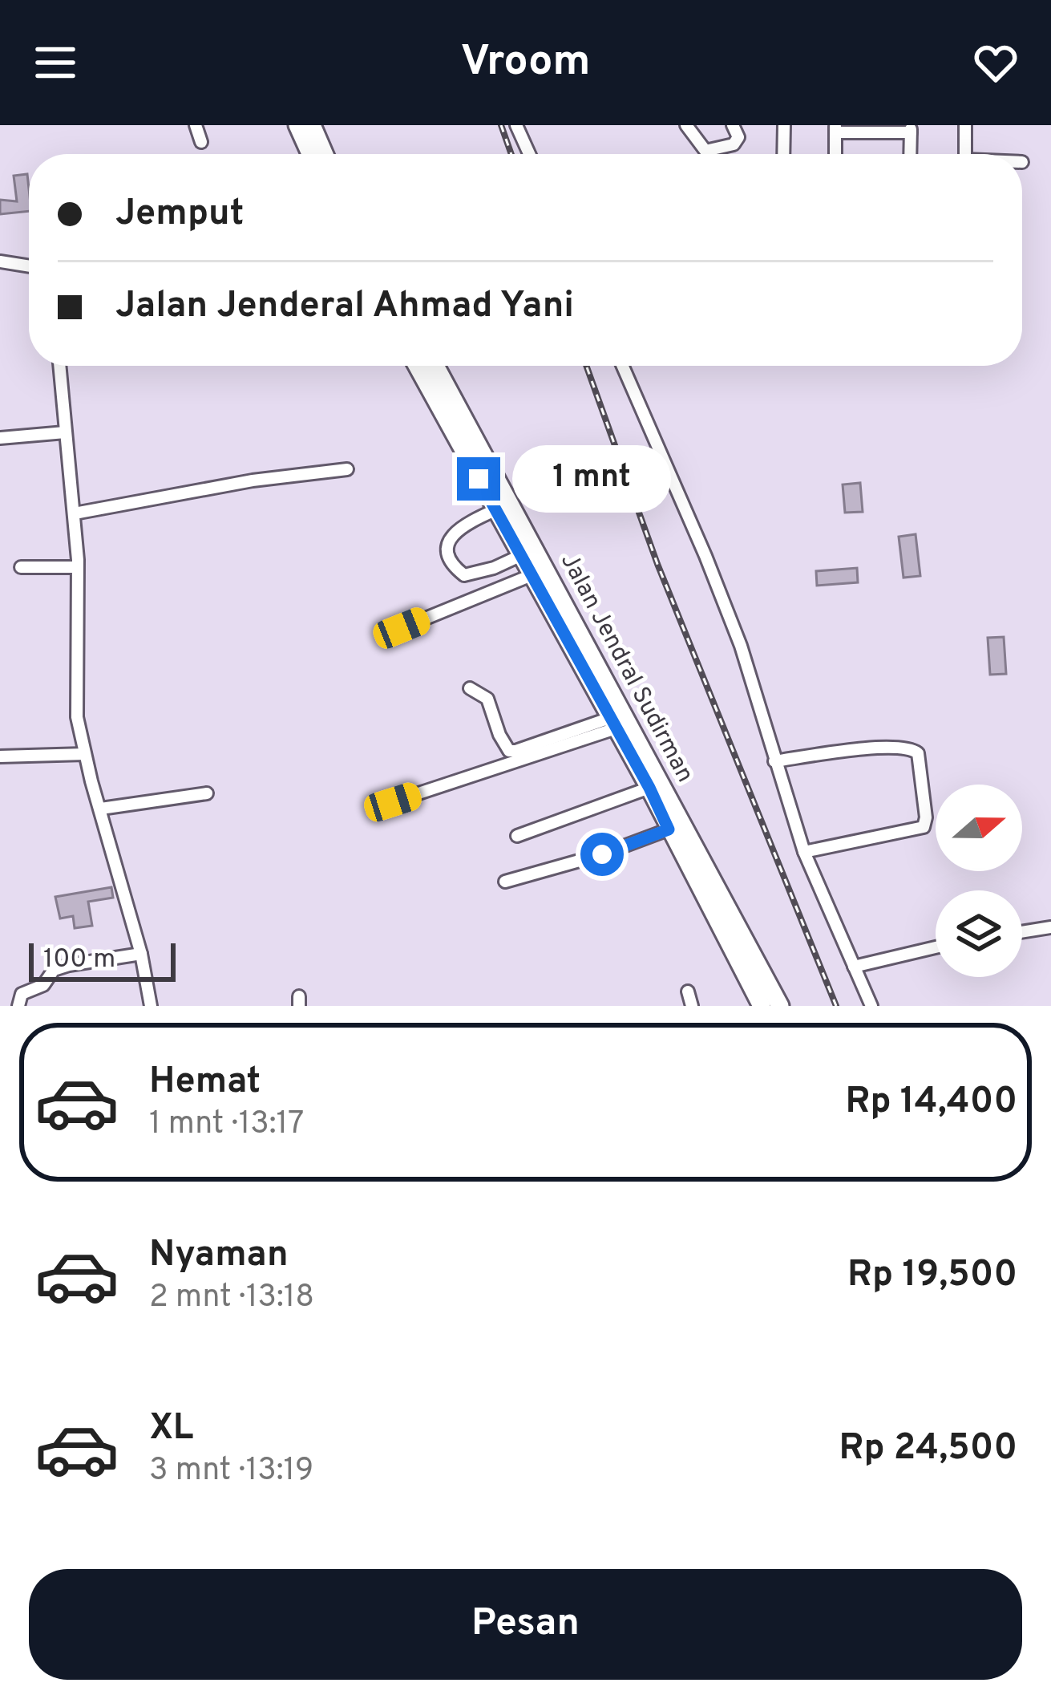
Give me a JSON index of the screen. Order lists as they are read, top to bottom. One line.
{"streets":{"highway":["Jalan Jendral Sudirman"]},"scale_bar":"100 m","north":"right","page":{"header":"Vroom","banner":["Jemput","Jalan Jenderal Ahmad Yani"],"bubble":"1 mnt","scale":"100 m","list":[{"name":"Hemat","note":"1 mnt · 13:17","value":"Rp 14,400"},{"name":"Nyaman","note":"2 mnt · 13:18","value":"Rp 19,500"},{"name":"XL","note":"3 mnt · 13:19","value":"Rp 24,500"}],"buttons":"Pesan"}}
